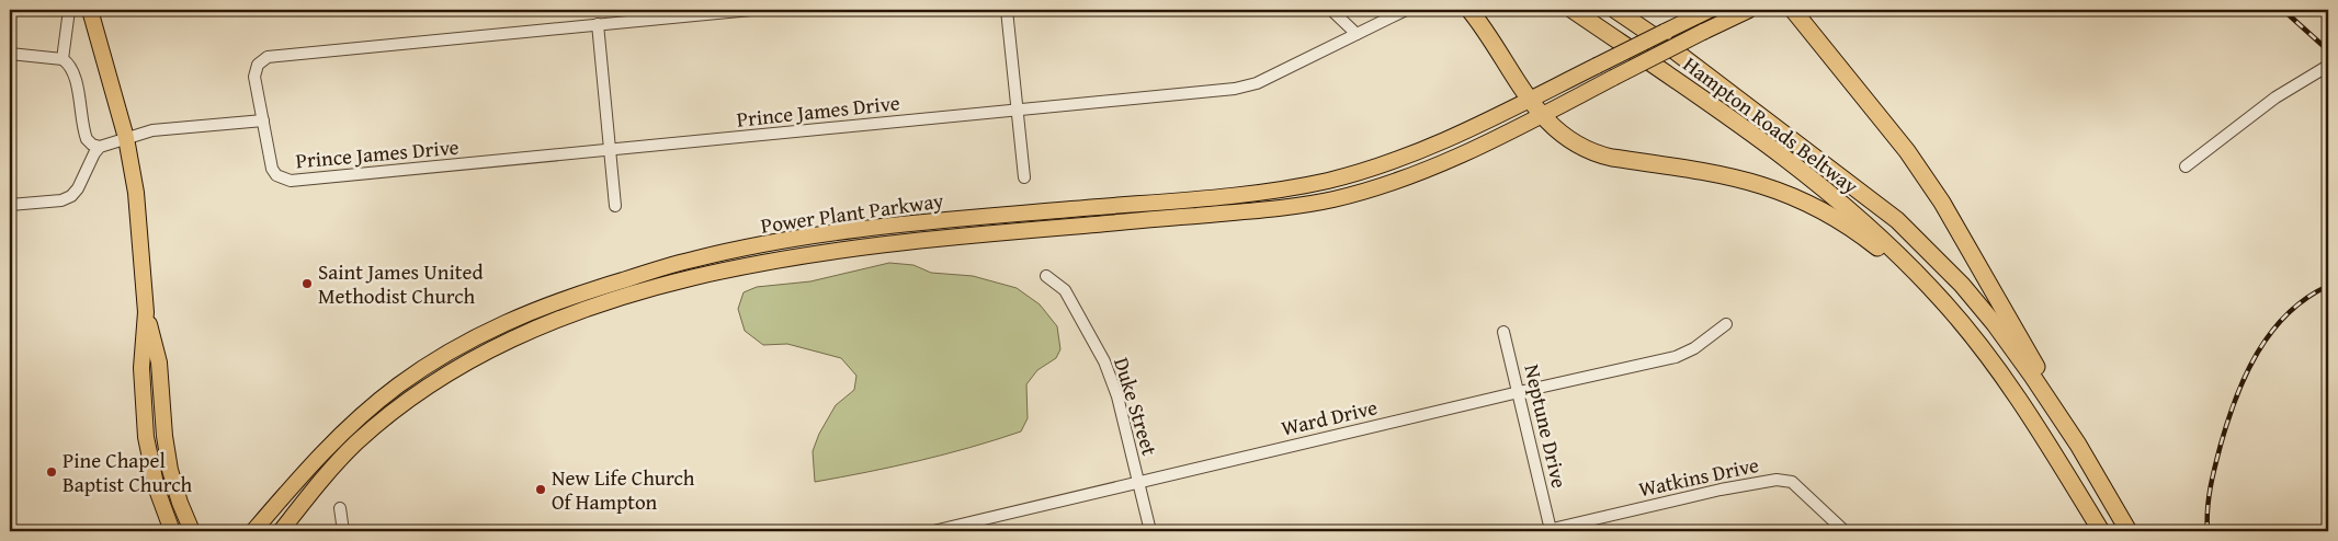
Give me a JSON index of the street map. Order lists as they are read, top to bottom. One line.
{"streets":{"highway":["Hampton Roads Beltway"],"main road":["Power Plant Parkway"],"street":["Prince James Drive","Duke Street","Ward Drive","Neptune Drive","Watkins Drive"]},"crossings":[["Duke Street","Ward Drive"],["Ward Drive","Neptune Drive"],["Neptune Drive","Watkins Drive"]],"places":["Saint James United Methodist Church","Pine Chapel Baptist Church","New Life Church Of Hampton"]}
